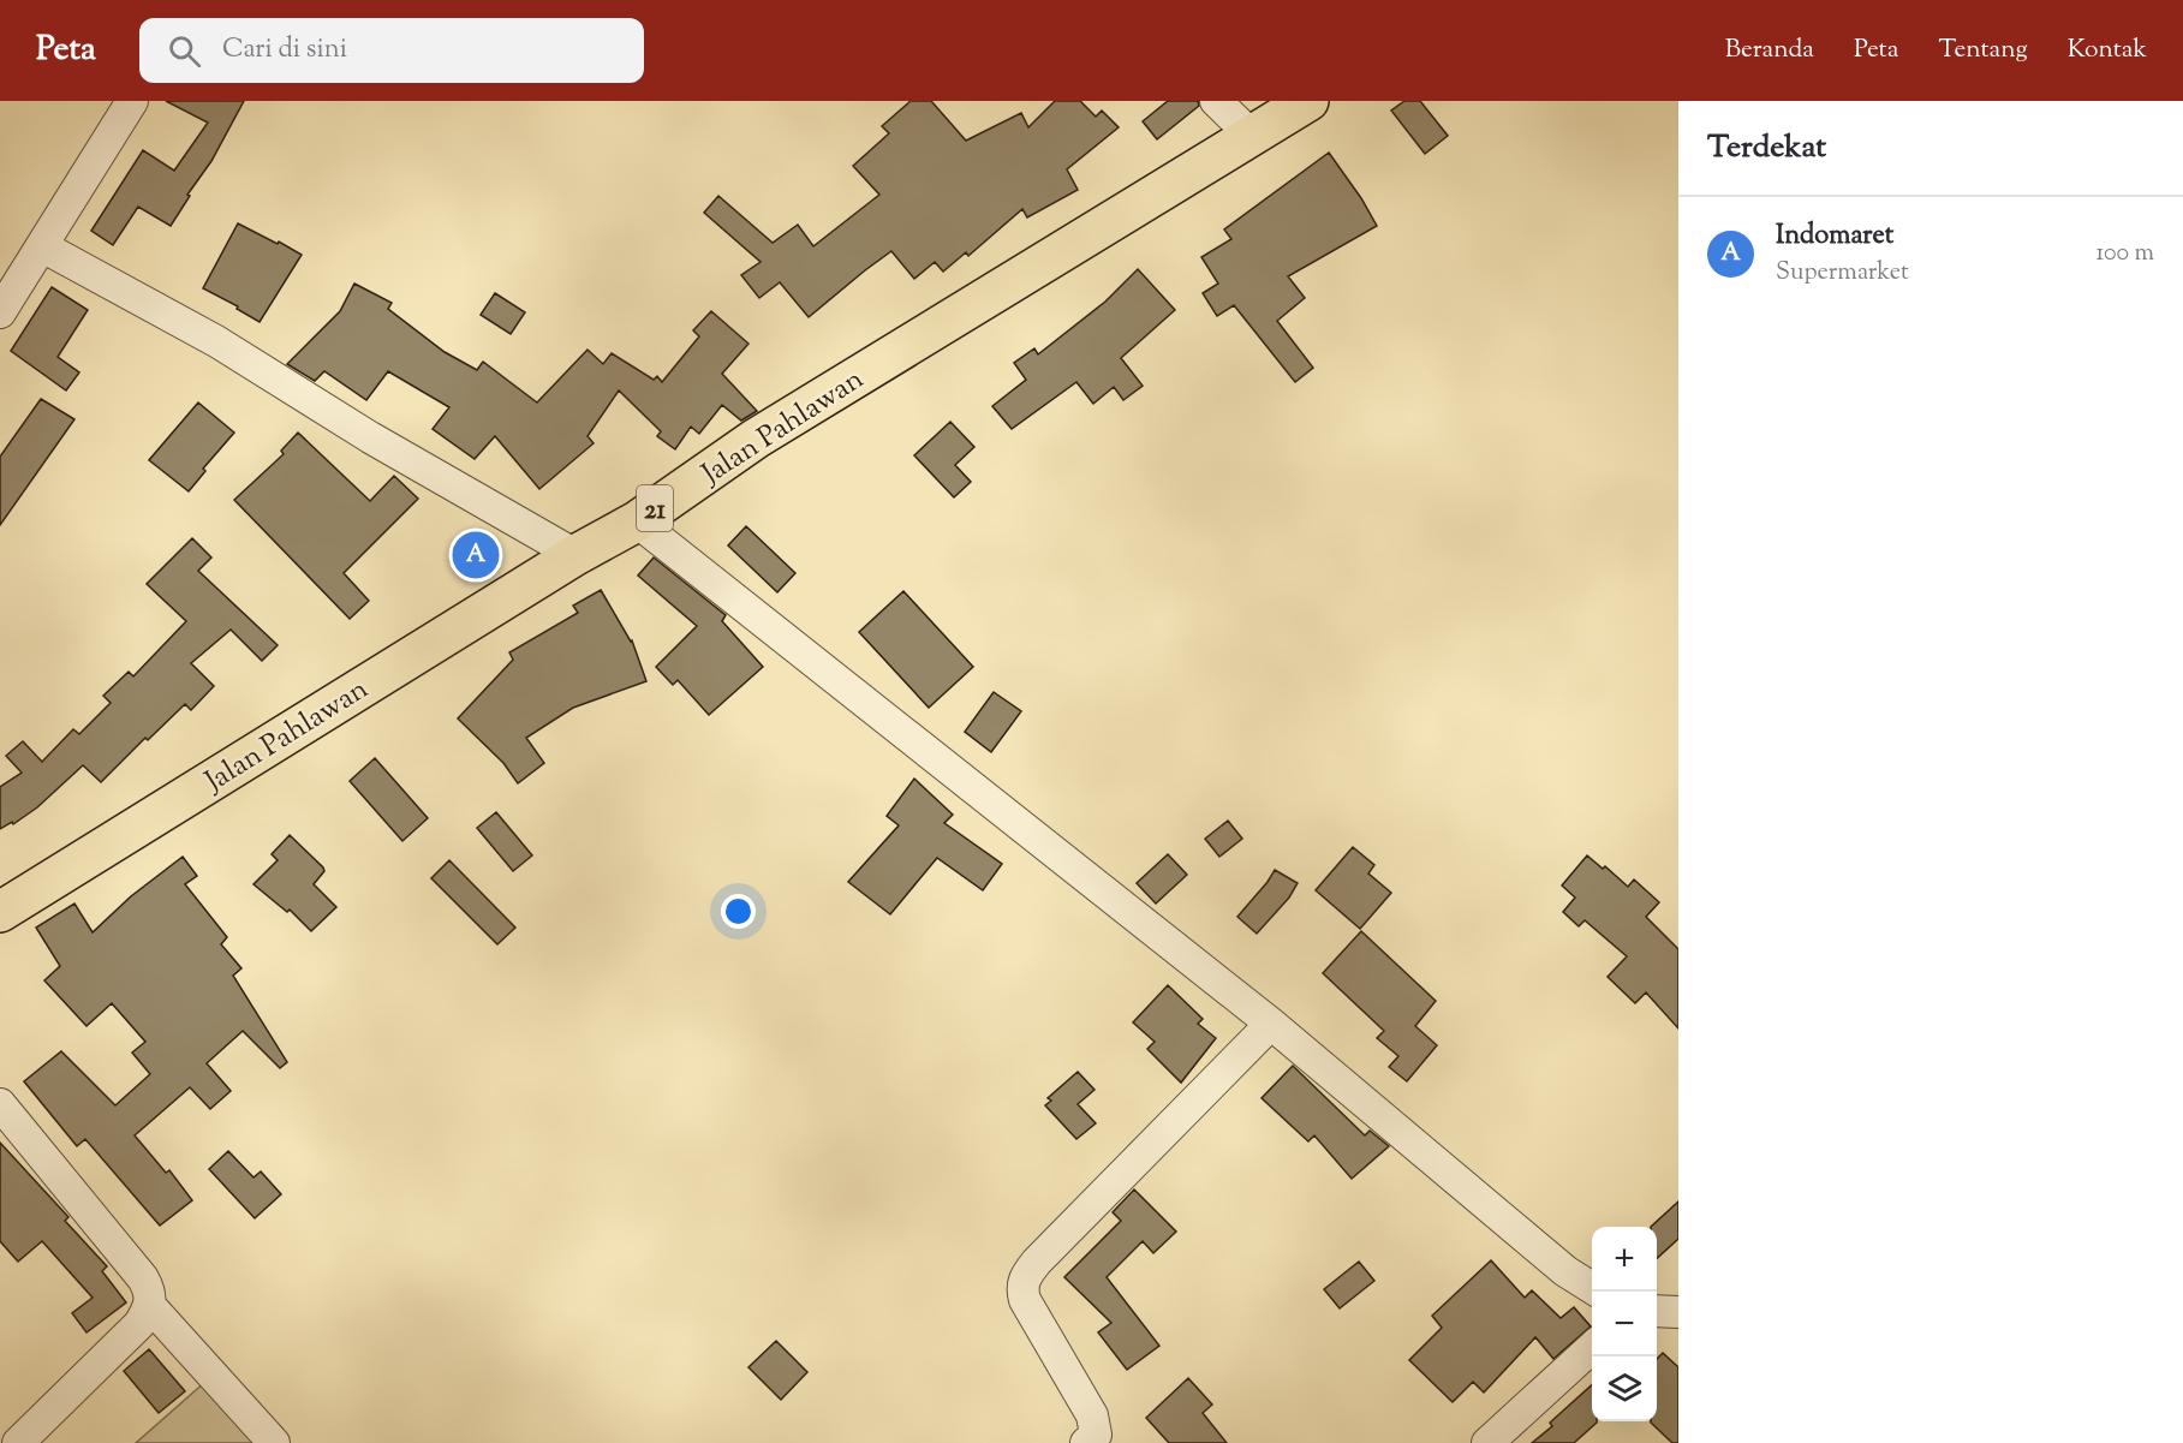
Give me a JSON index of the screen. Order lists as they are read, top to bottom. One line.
{"streets":{"highway":["Jalan Pahlawan","21"]},"page":{"header":"Peta","search":"Cari di sini","nav":["Beranda","Peta","Tentang","Kontak"],"heading":"Terdekat","list":[{"mark":"A","name":"Indomaret","note":"Supermarket","value":"100 m"}],"pins":"A","map_buttons":["+","−"]}}
